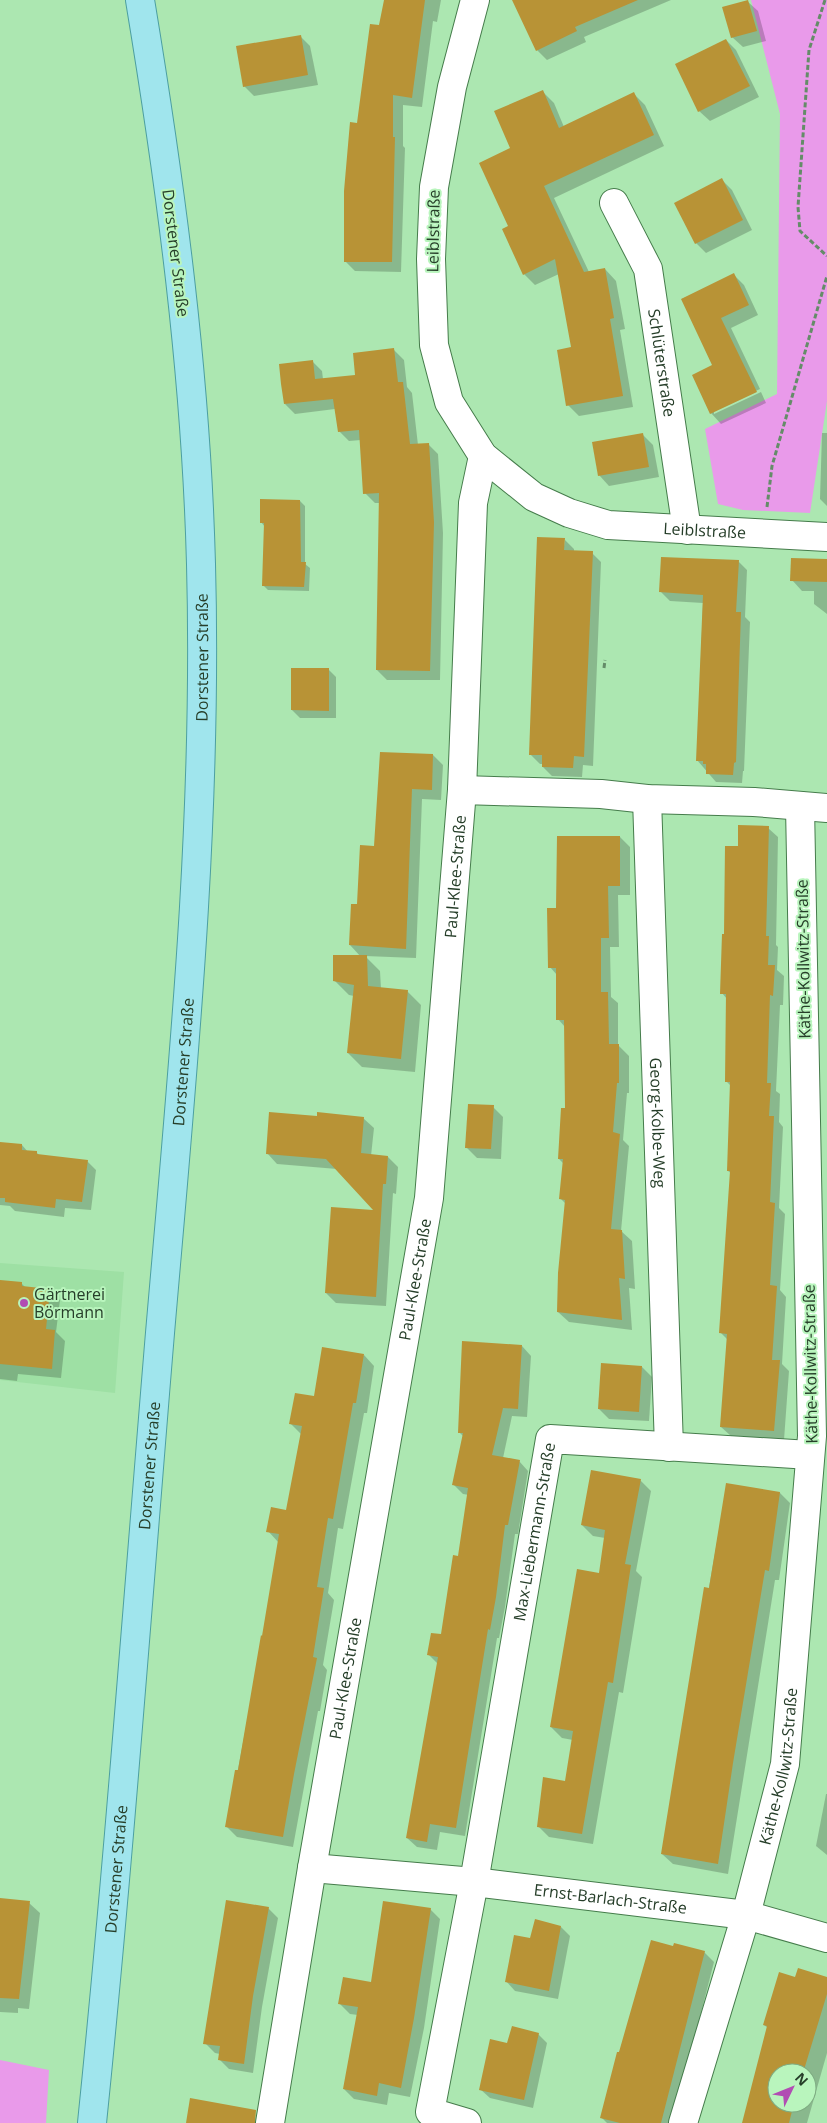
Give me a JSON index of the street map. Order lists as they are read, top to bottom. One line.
{"streets":{"main road":["Dorstener Straße"],"street":["Leiblstraße","Schlüterstraße","Paul-Klee-Straße","Käthe-Kollwitz-Straße","Georg-Kolbe-Weg","Max-Liebermann-Straße","Ernst-Barlach-Straße"]},"crossings":[["Leiblstraße","Schlüterstraße"],["Paul-Klee-Straße","Käthe-Kollwitz-Straße"],["Paul-Klee-Straße","Georg-Kolbe-Weg"],["Paul-Klee-Straße","Ernst-Barlach-Straße"],["Käthe-Kollwitz-Straße","Max-Liebermann-Straße"],["Käthe-Kollwitz-Straße","Ernst-Barlach-Straße"],["Georg-Kolbe-Weg","Max-Liebermann-Straße"],["Max-Liebermann-Straße","Ernst-Barlach-Straße"]],"places":["Gärtnerei Börmann"],"north":"top right"}
